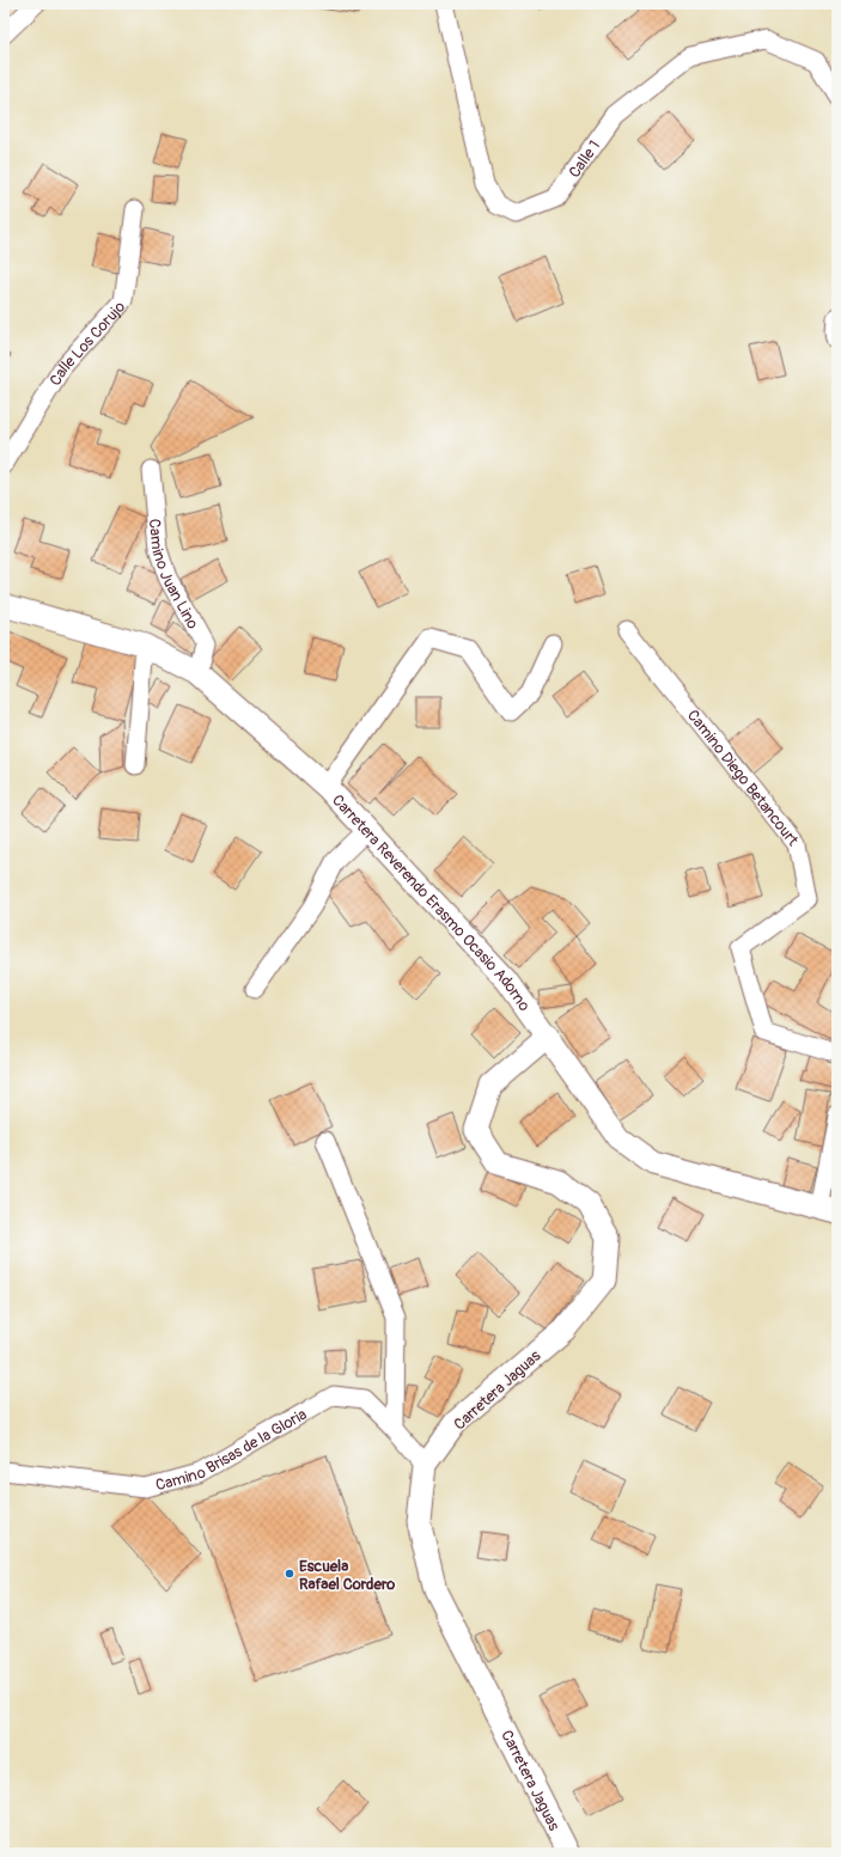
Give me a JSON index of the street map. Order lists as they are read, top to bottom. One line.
{"streets":{"street":["Calle 1","Calle Los Corujo","Camino Juan Lino","Camino Diego Betancourt","Carretera Reverendo Erasmo Ocasio Adorno","Carretera Jaguas","Camino Brisas de la Gloria"]},"crossings":[["Camino Juan Lino","Carretera Reverendo Erasmo Ocasio Adorno"],["Carretera Reverendo Erasmo Ocasio Adorno","Carretera Jaguas"],["Carretera Jaguas","Camino Brisas de la Gloria"]],"places":["Escuela Rafael Cordero"]}
